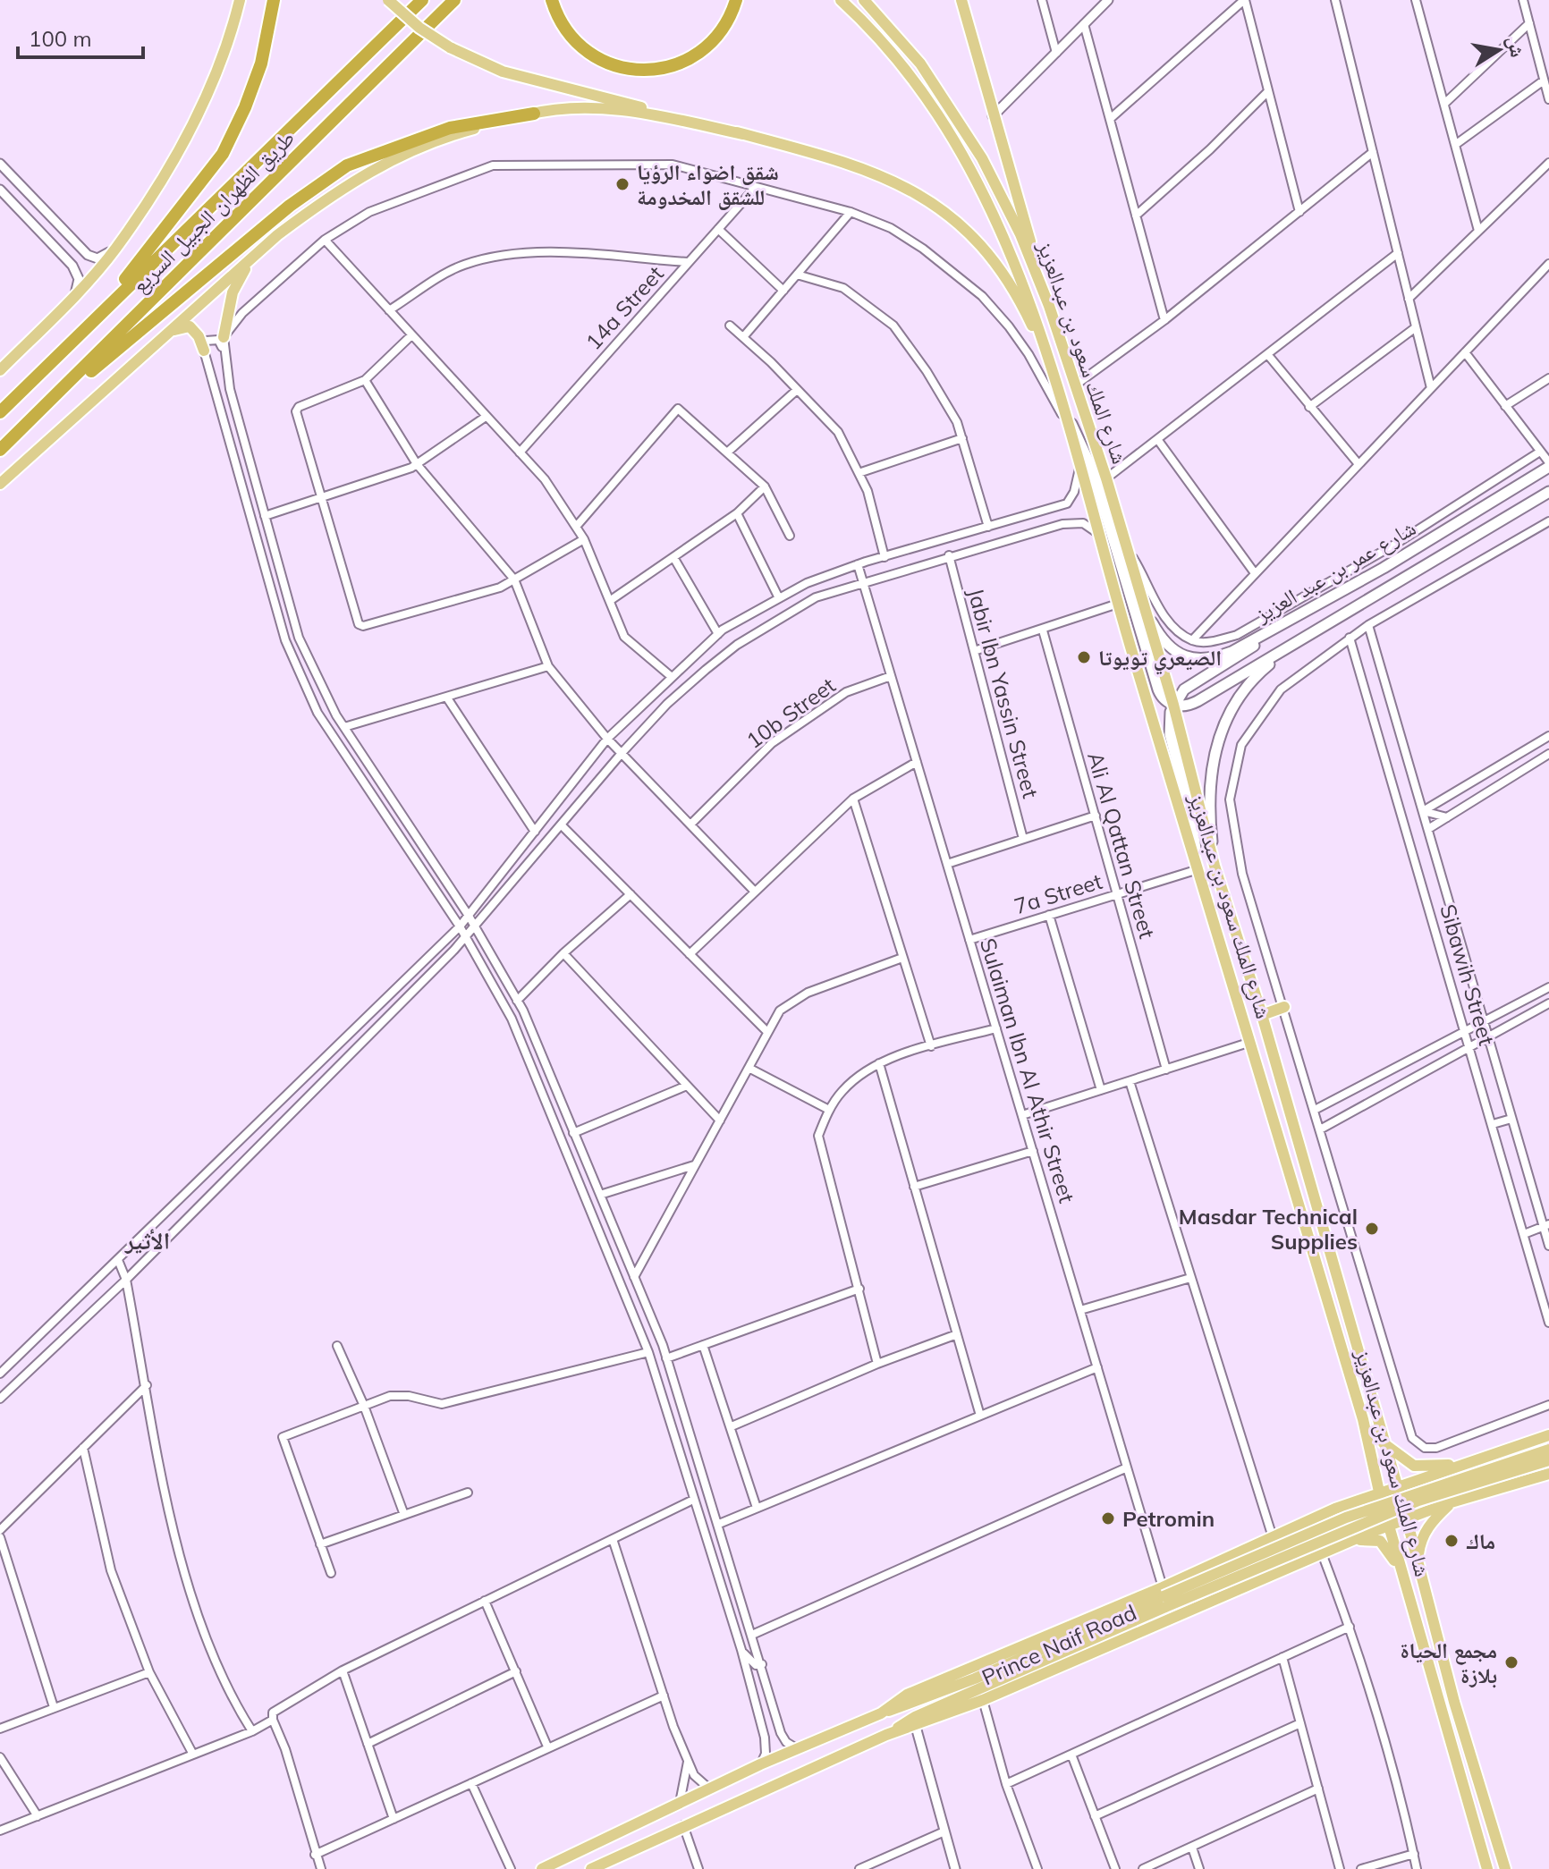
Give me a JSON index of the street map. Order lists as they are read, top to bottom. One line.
{"streets":{"highway":["طريق الظهران الجبيل السريع"],"main road":["شارع الملك سعود بن عبدالعزيز","شارع عمر بن عبد العزيز","Prince Naif Road"],"street":["14a Street","Jabir Ibn Yassin Street","10b Street","Ali Al Qattan Street","7a Street","Sibawih Street","Sulaiman Ibn Al Athir Street"]},"crossings":[["شارع الملك سعود بن عبدالعزيز","شارع عمر بن عبد العزيز"],["شارع الملك سعود بن عبدالعزيز","7a Street"],["شارع الملك سعود بن عبدالعزيز","Prince Naif Road"],["10b Street","Sulaiman Ibn Al Athir Street"],["Ali Al Qattan Street","7a Street"],["7a Street","Sulaiman Ibn Al Athir Street"]],"districts":["الأثير"],"places":["شقق اضواء الرؤيا للشقق المخدومة","الصيعري تويوتا","Masdar Technical Supplies","Petromin","ماك","مجمع الحياة بلازة"],"scale_bar":"100 m","north":"right"}
